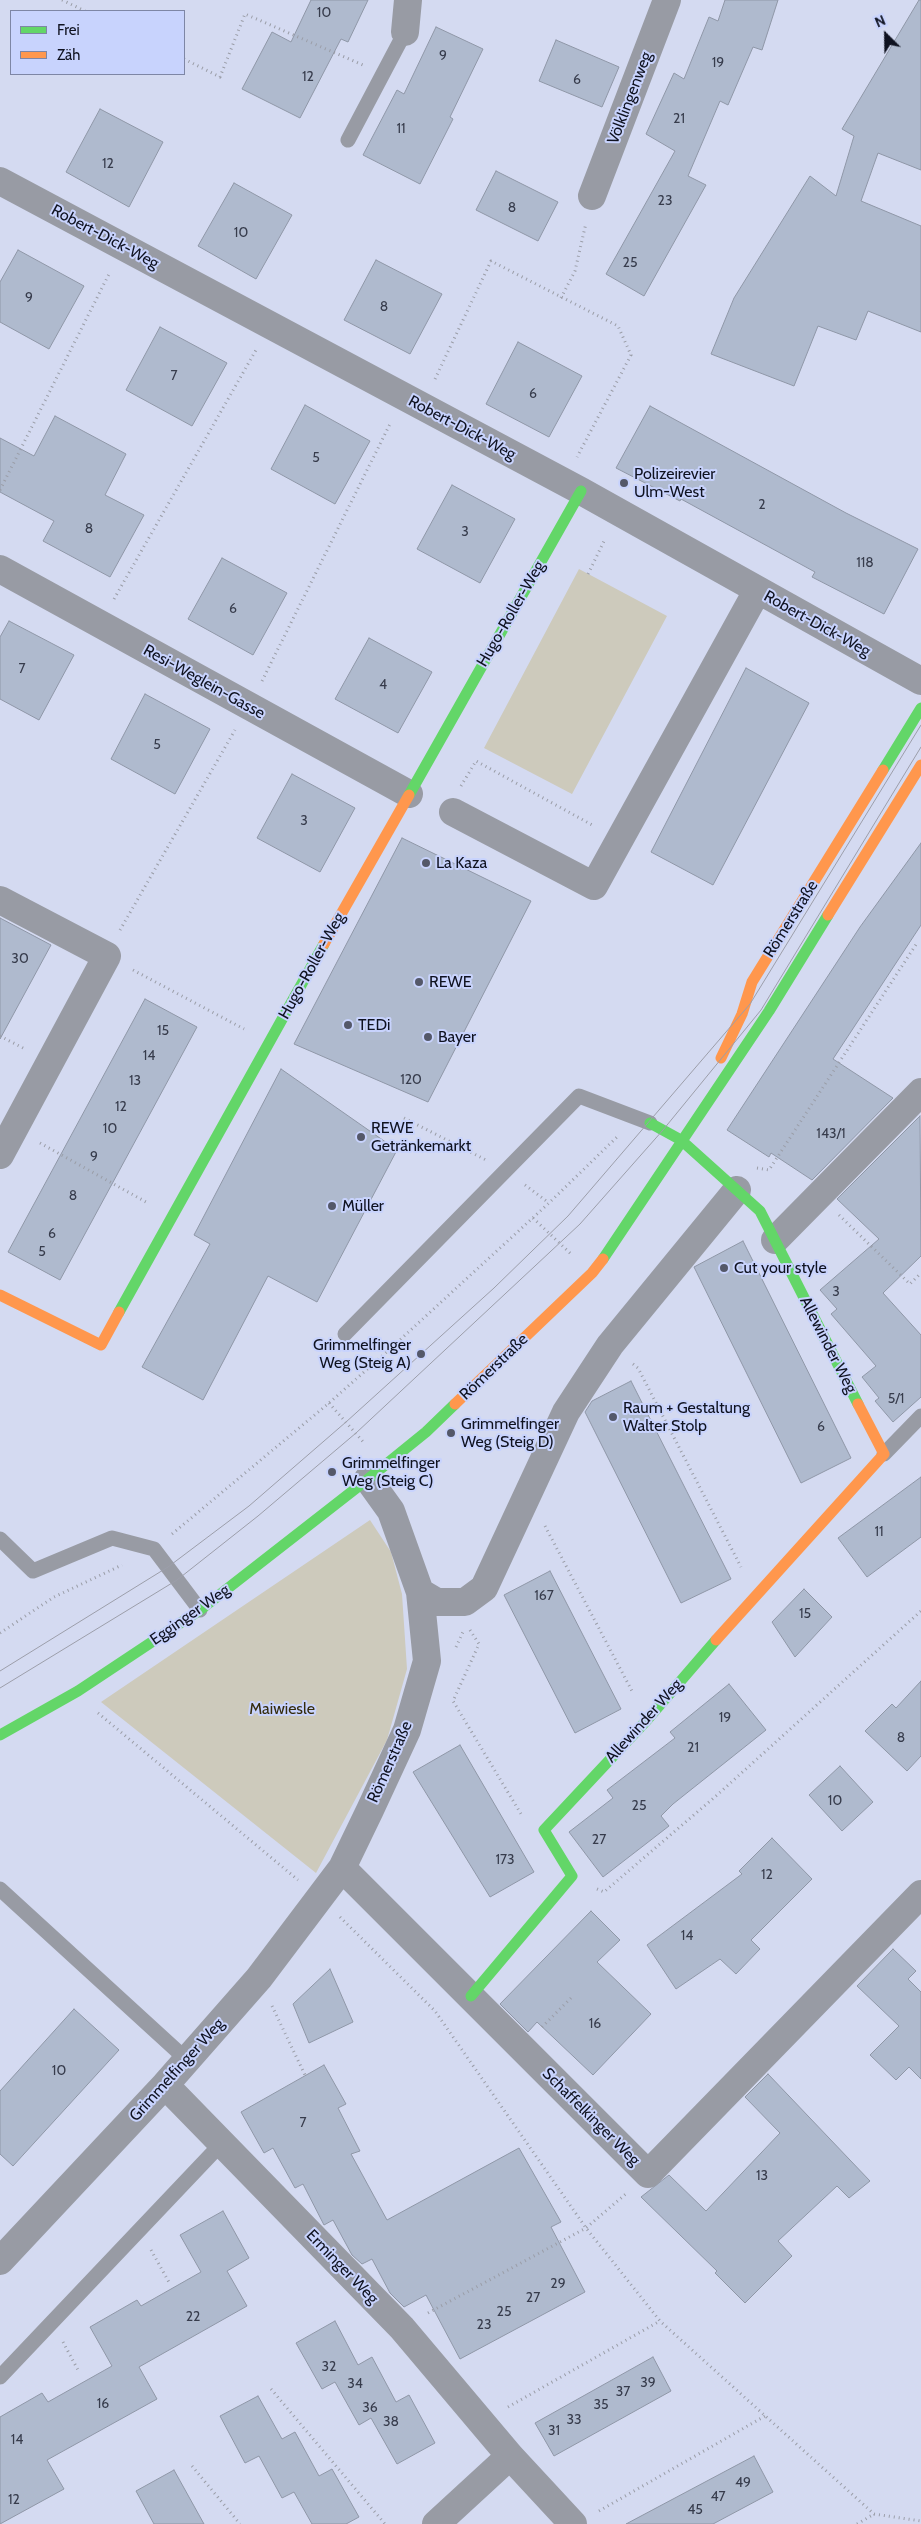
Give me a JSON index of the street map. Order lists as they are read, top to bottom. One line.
{"streets":{"street":["Völklingenweg","Robert-Dick-Weg","Hugo-Roller-Weg","Resi-Weglein-Gasse","Römerstraße","Allewinder Weg","Egginger Weg","Grimmelfinger Weg","Schaffelkinger Weg","Erminger Weg"]},"crossings":[["Robert-Dick-Weg","Hugo-Roller-Weg"],["Hugo-Roller-Weg","Resi-Weglein-Gasse"],["Römerstraße","Allewinder Weg"],["Römerstraße","Egginger Weg"],["Römerstraße","Grimmelfinger Weg"],["Römerstraße","Schaffelkinger Weg"],["Grimmelfinger Weg","Schaffelkinger Weg"],["Grimmelfinger Weg","Erminger Weg"]],"parks":["Maiwiesle"],"places":["Polizeirevier Ulm-West","La Kaza","REWE","TEDi","Bayer","REWE Getränkemarkt","Müller","Cut your style","Grimmelfinger Weg (Steig A)","Raum + Gestaltung Walter Stolp","Grimmelfinger Weg (Steig D)","Grimmelfinger Weg (Steig C)"],"house_numbers":["10","9","19","12","6","21","11","12","23","8","10","25","9","8","7","6","5","2","8","3","118","6","7","4","5","3","30","15","14","120","13","12","10","143/1","9","8","6","5","3","5/1","6","11","167","15","19","8","21","10","25","27","173","12","14","16","10","7","13","29","27","25","22","23","32","39","34","37","16","35","36","33","38","31","14","49","47","12","45"],"legend":["Frei","Zäh"],"north":"top left"}
